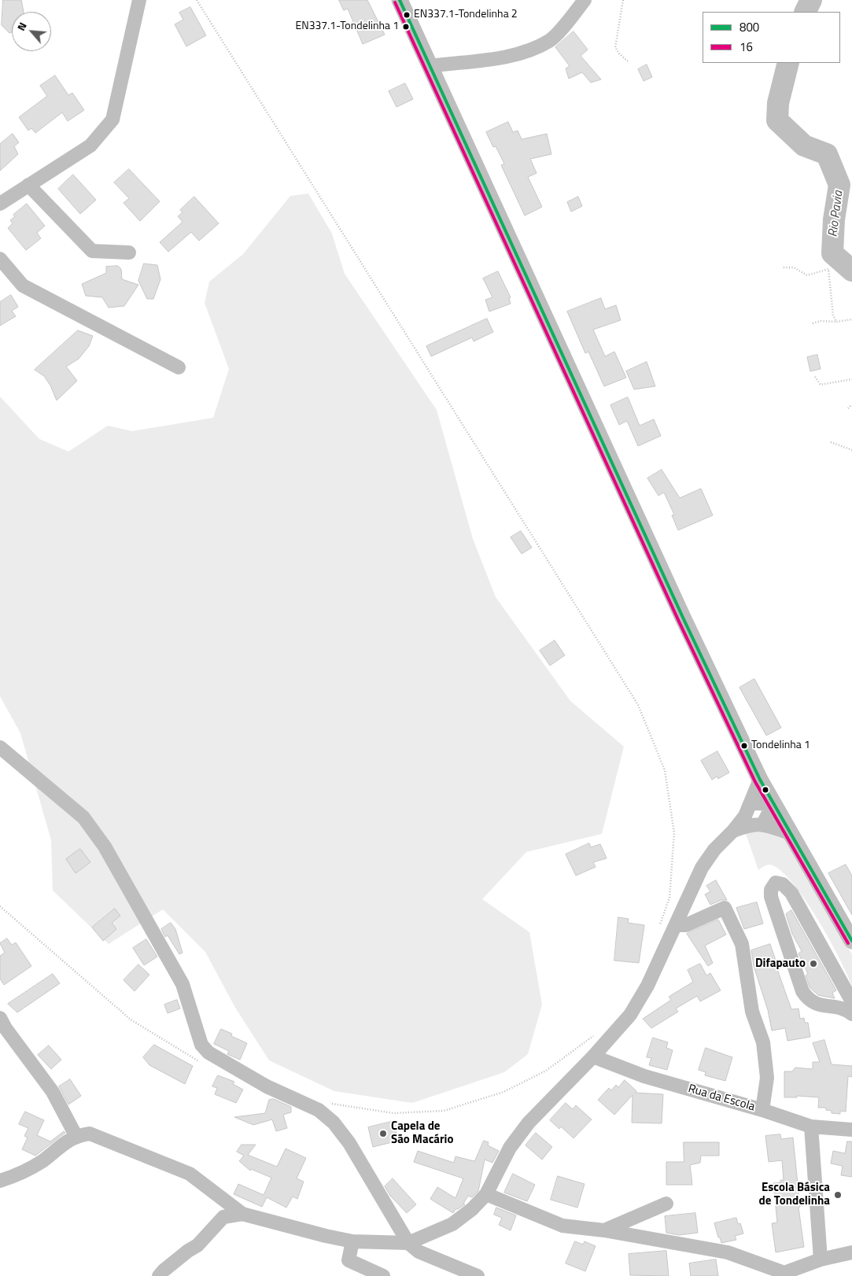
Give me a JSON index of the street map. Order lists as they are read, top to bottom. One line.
{"streets":{"street":["Rua da Escola"]},"water":["Rio Pavia"],"places":["EN337.1-Tondelinha 2","EN337.1-Tondelinha 1","Tondelinha 1","Difapauto","Capela de São Macário","Escola Básica de Tondelinha"],"lines":["transit line 800","transit line 16"],"legend":["800","16"],"north":"top left"}
